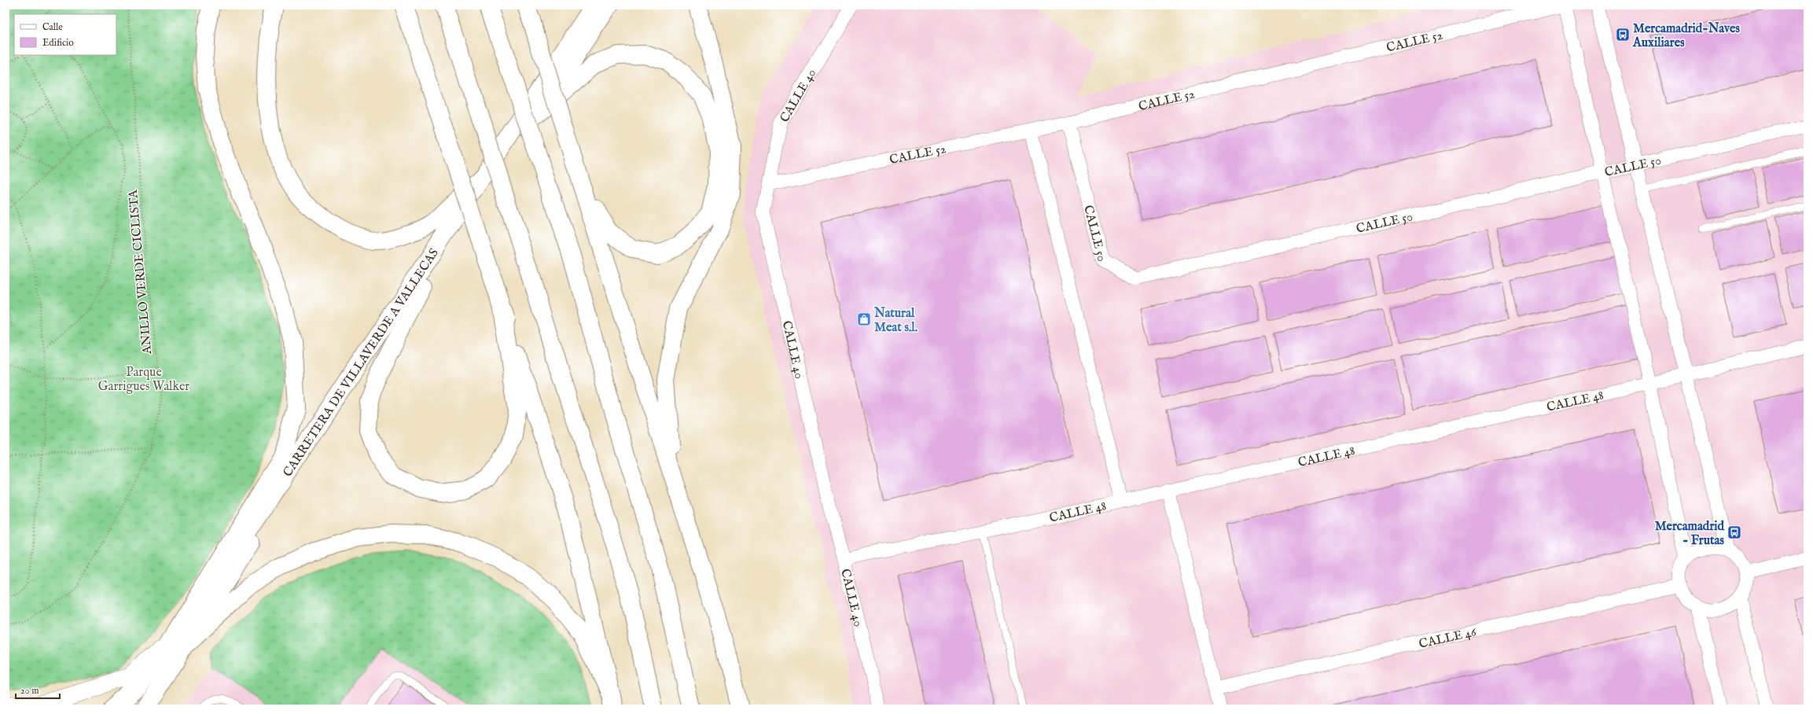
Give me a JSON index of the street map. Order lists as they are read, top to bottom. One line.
{"streets":{"main road":["CARRETERA DE VILLAVERDE A VALLECAS"],"street":["CALLE 52","CALLE 40","CALLE 50","CALLE 48","CALLE 46"],"path":["ANILLO VERDE CICLISTA"]},"crossings":[["CALLE 52","CALLE 40"],["CALLE 52","CALLE 50"],["CALLE 40","CALLE 48"]],"parks":["Parque Garrigues Walker"],"places":{"bus stop":["Mercamadrid-Naves Auxiliares","Mercamadrid - Frutas"],"shop":["Natural Meat s.l."]},"legend":["Calle","Edificio"],"scale_bar":"20 m"}
